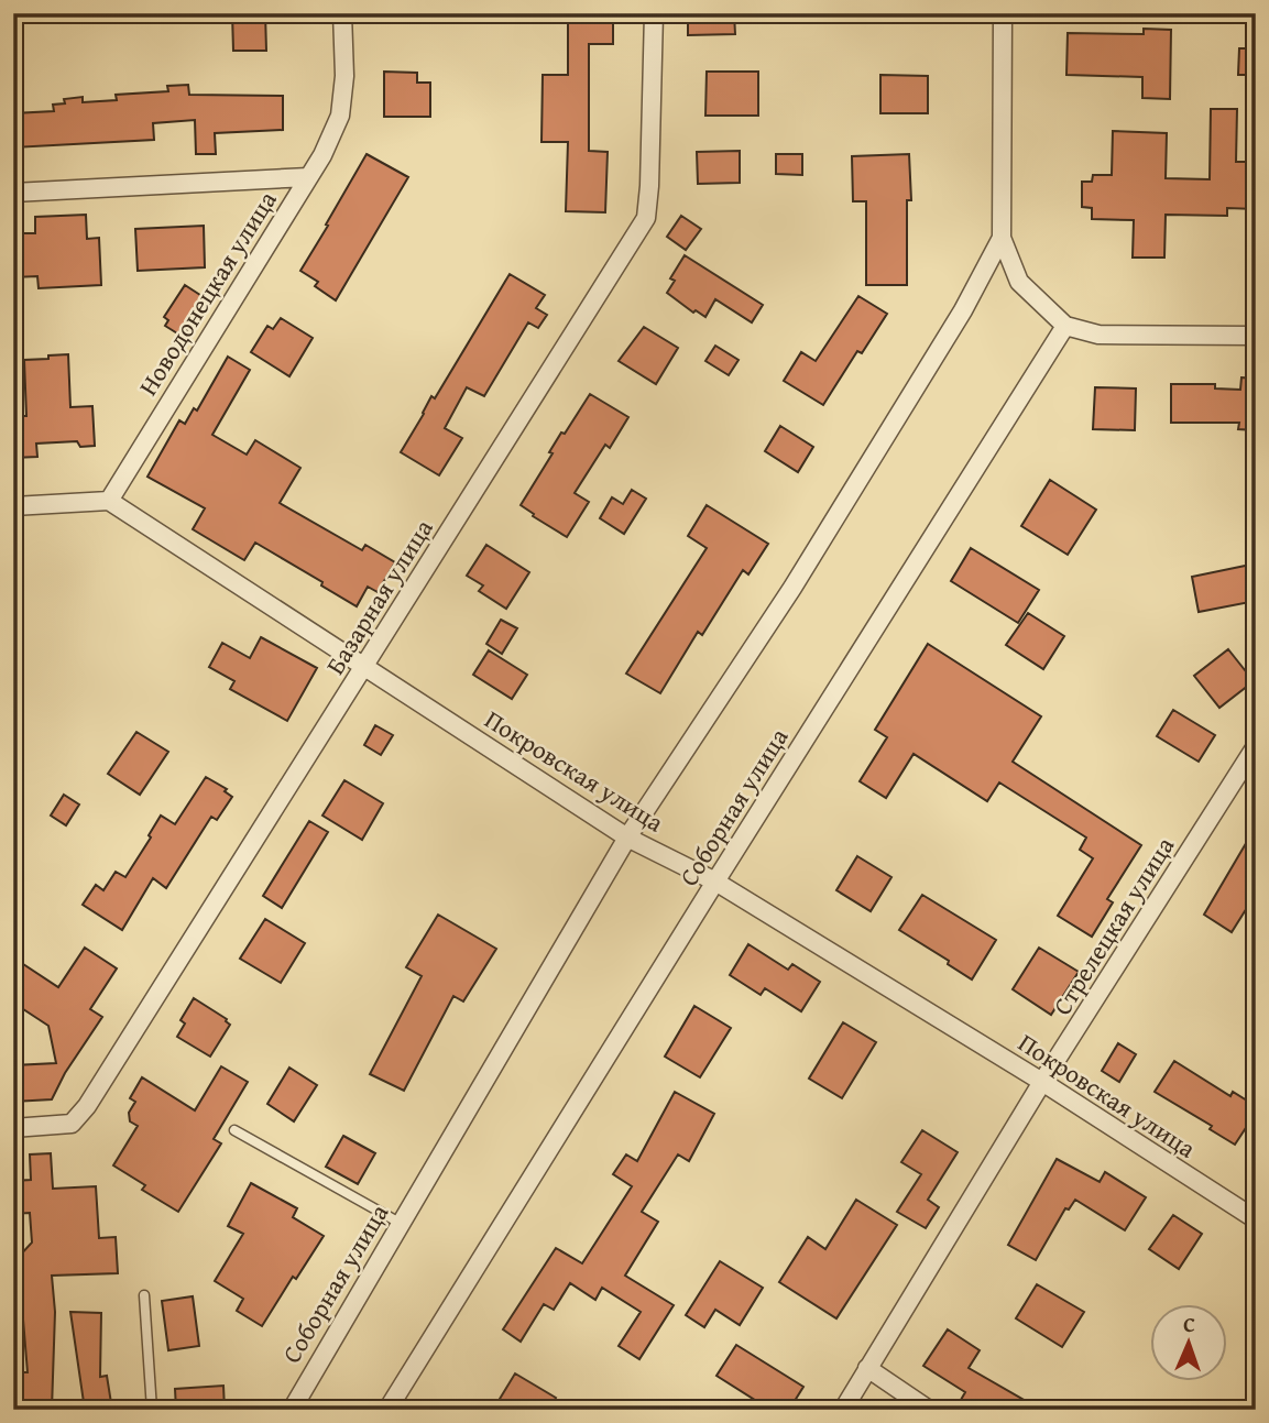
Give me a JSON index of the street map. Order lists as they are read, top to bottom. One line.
{"streets":{"street":["Новодонецкая улица","Базарная улица","Покровская улица","Соборная улица","Стрелецкая улица"]},"crossings":[["Новодонецкая улица","Покровская улица"],["Базарная улица","Покровская улица"],["Покровская улица","Соборная улица"],["Покровская улица","Стрелецкая улица"]],"north":"top"}
